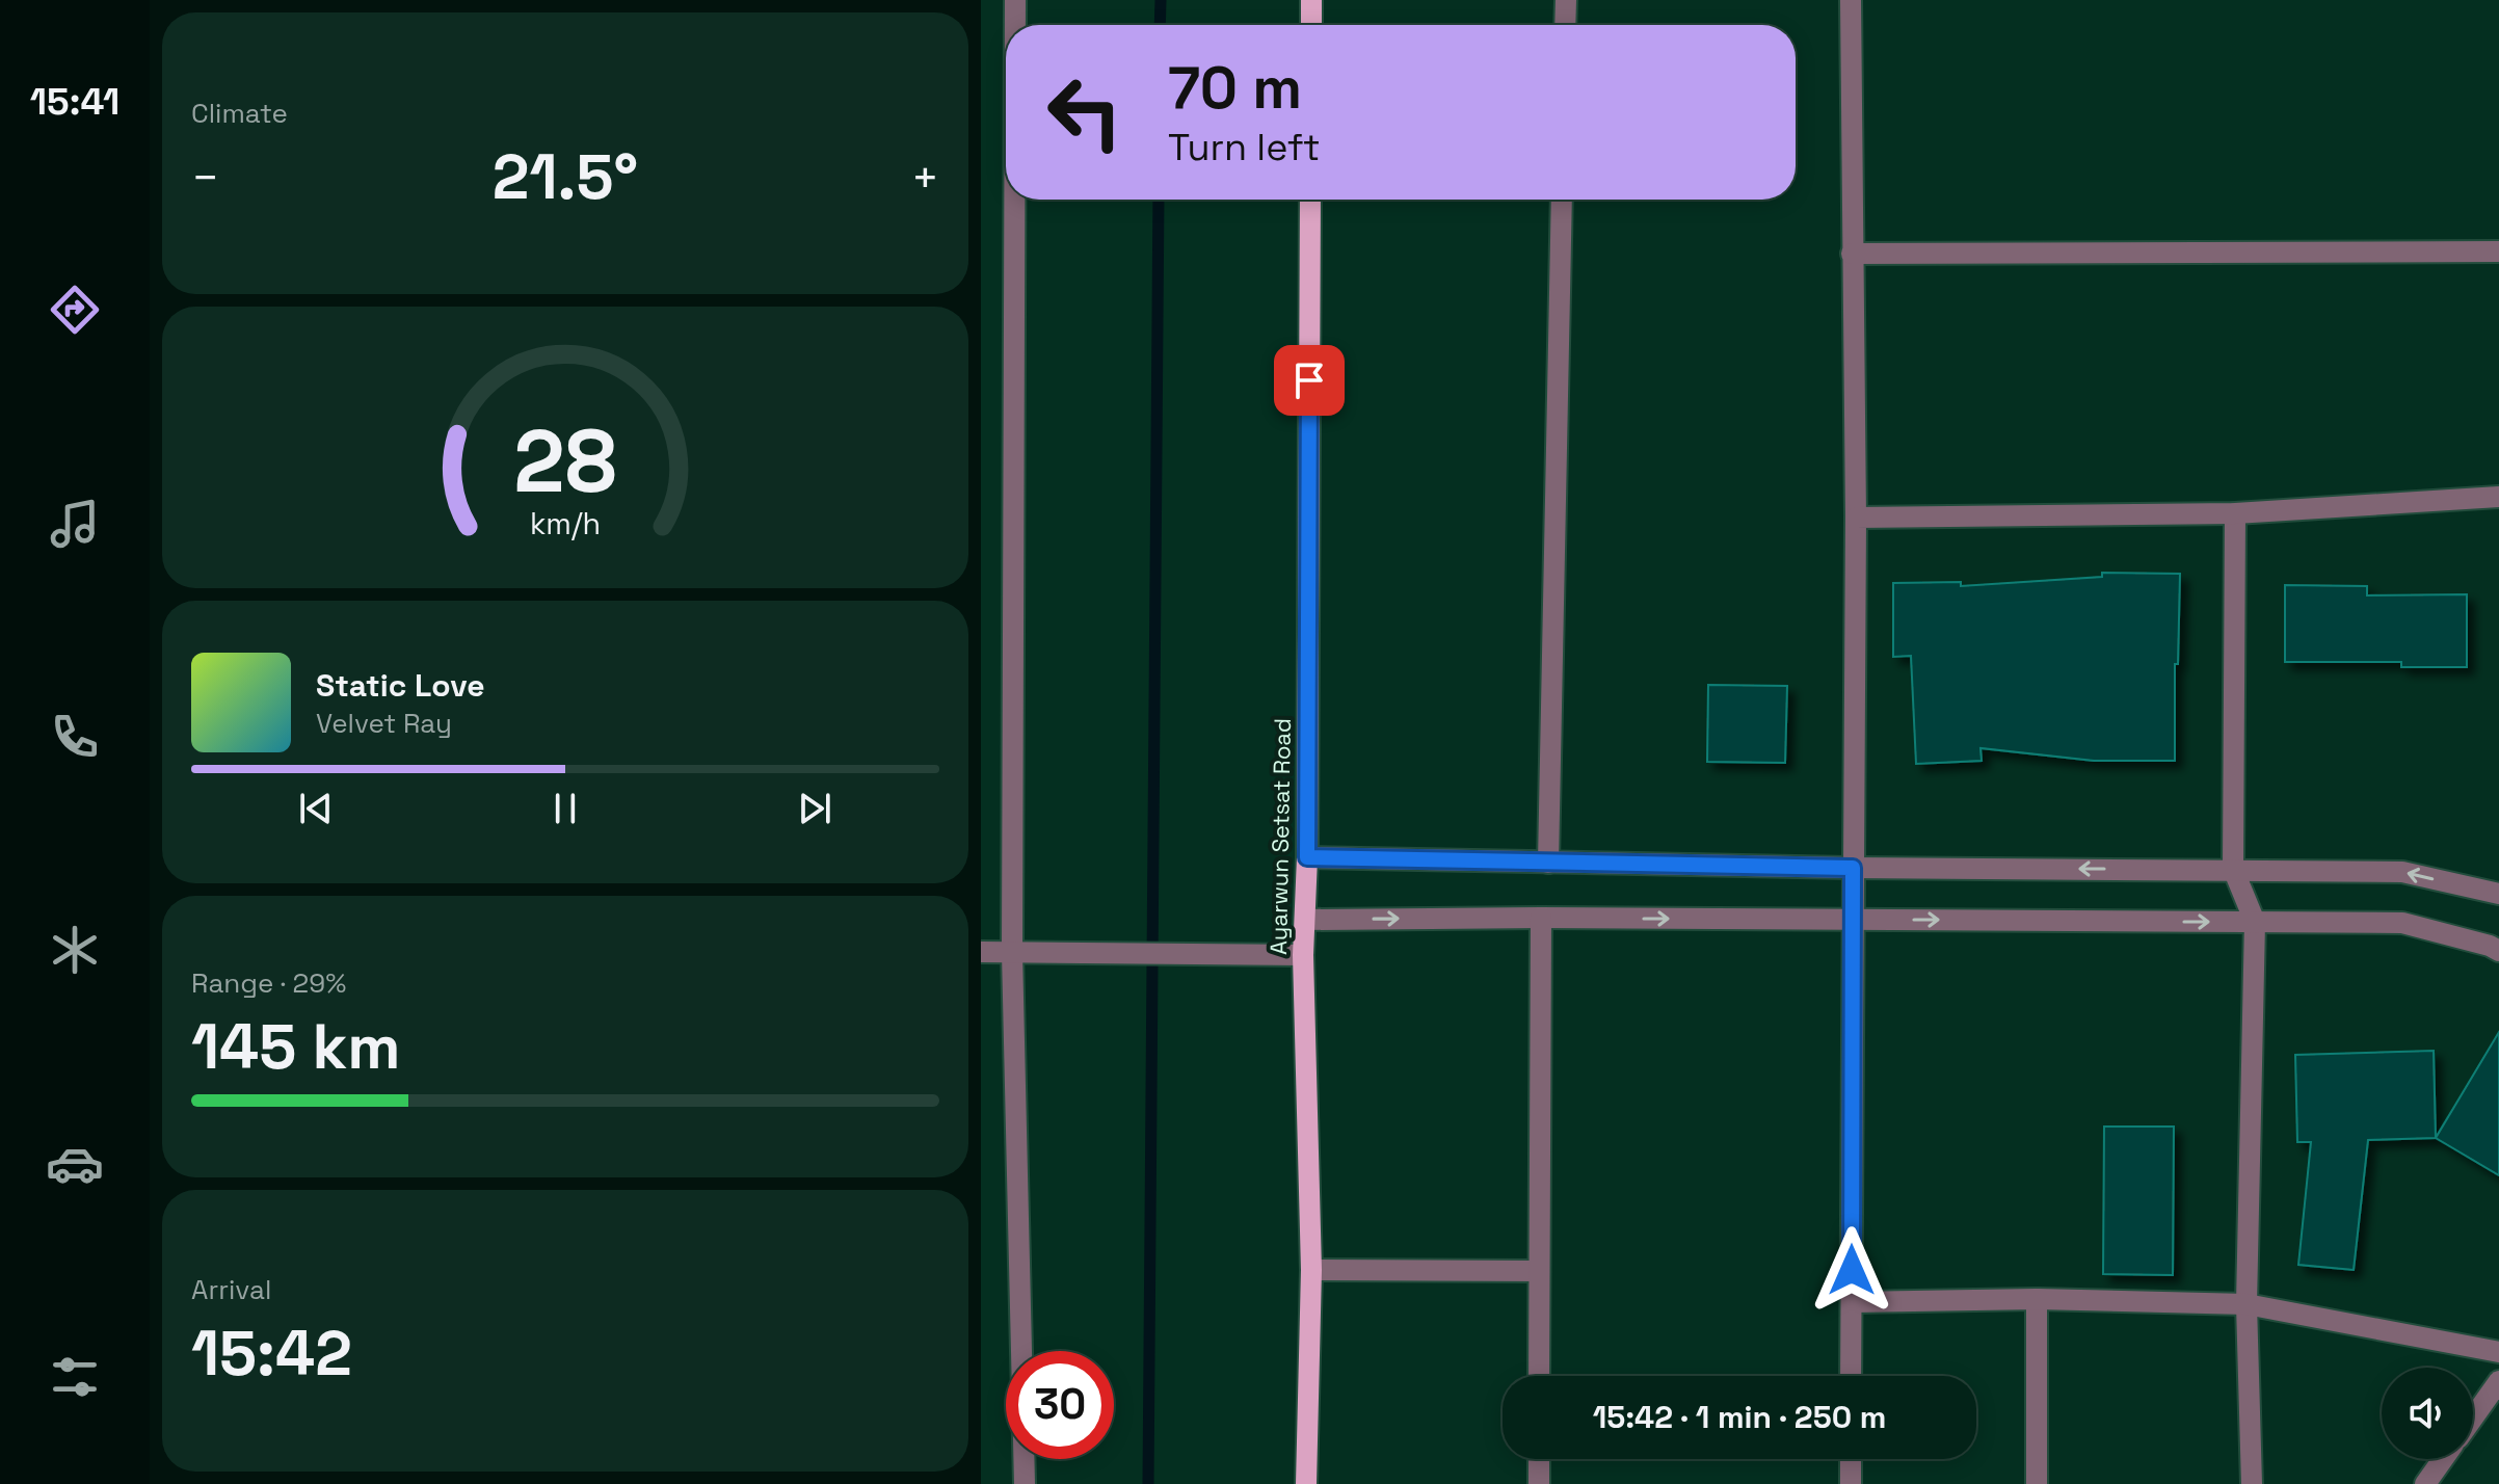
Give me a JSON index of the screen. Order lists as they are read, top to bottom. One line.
{"streets":{"main road":["Ayarwun Setsat Road"]},"page":{"tabs":"15:41","tile":["Climate",["Range · 29%","145 km"],["Arrival","15:42"]],"turn":["70 m","Turn left"],"heat":["−","21.5°","+"],"song":["Static Love","Velvet Ray"],"limit":"30","trip":"15:42 · 1 min · 250 m","gauge":["28","km/h"]}}
